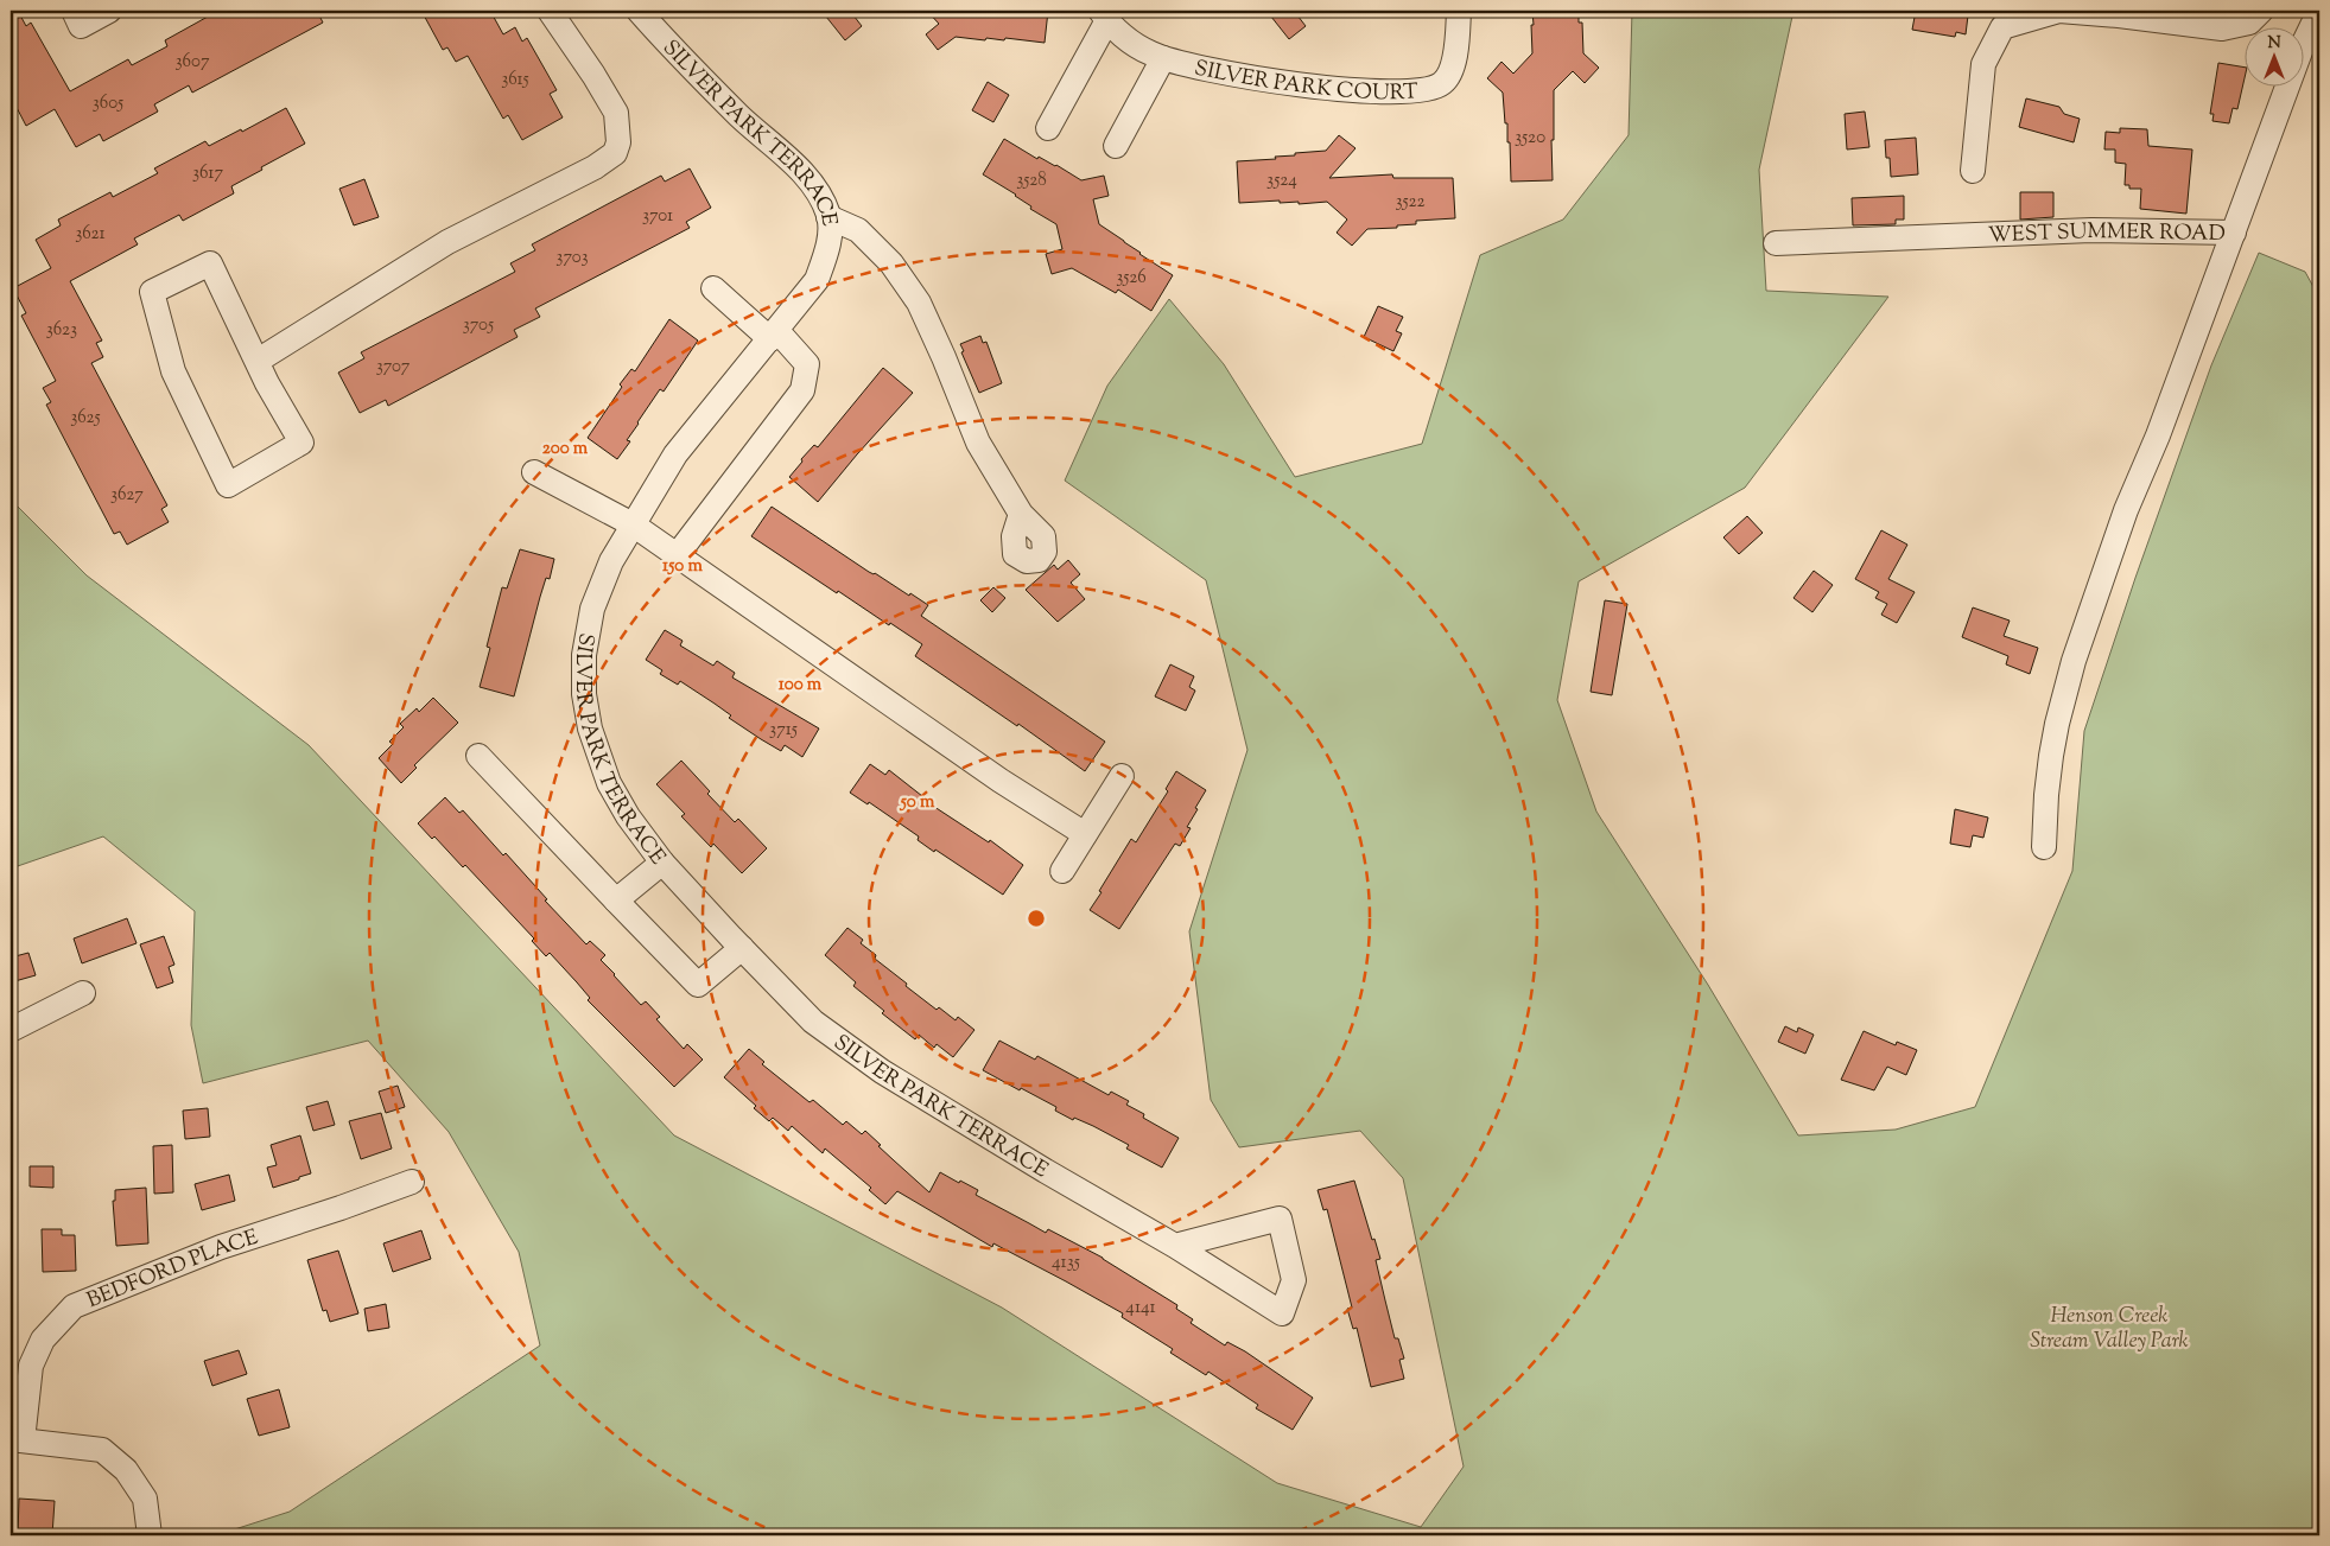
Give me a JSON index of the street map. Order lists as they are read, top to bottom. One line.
{"streets":{"street":["SILVER PARK COURT","SILVER PARK TERRACE","WEST SUMMER ROAD","BEDFORD PLACE"]},"parks":["Henson Creek Stream Valley Park"],"house_numbers":["3607","3615","3605","3520","3617","3528","3524","3522","3701","3621","3703","3526","3705","3623","3707","3625","3627","3715","4135","4141"],"north":"top","rings":["200 m","150 m","100 m","50 m"]}
